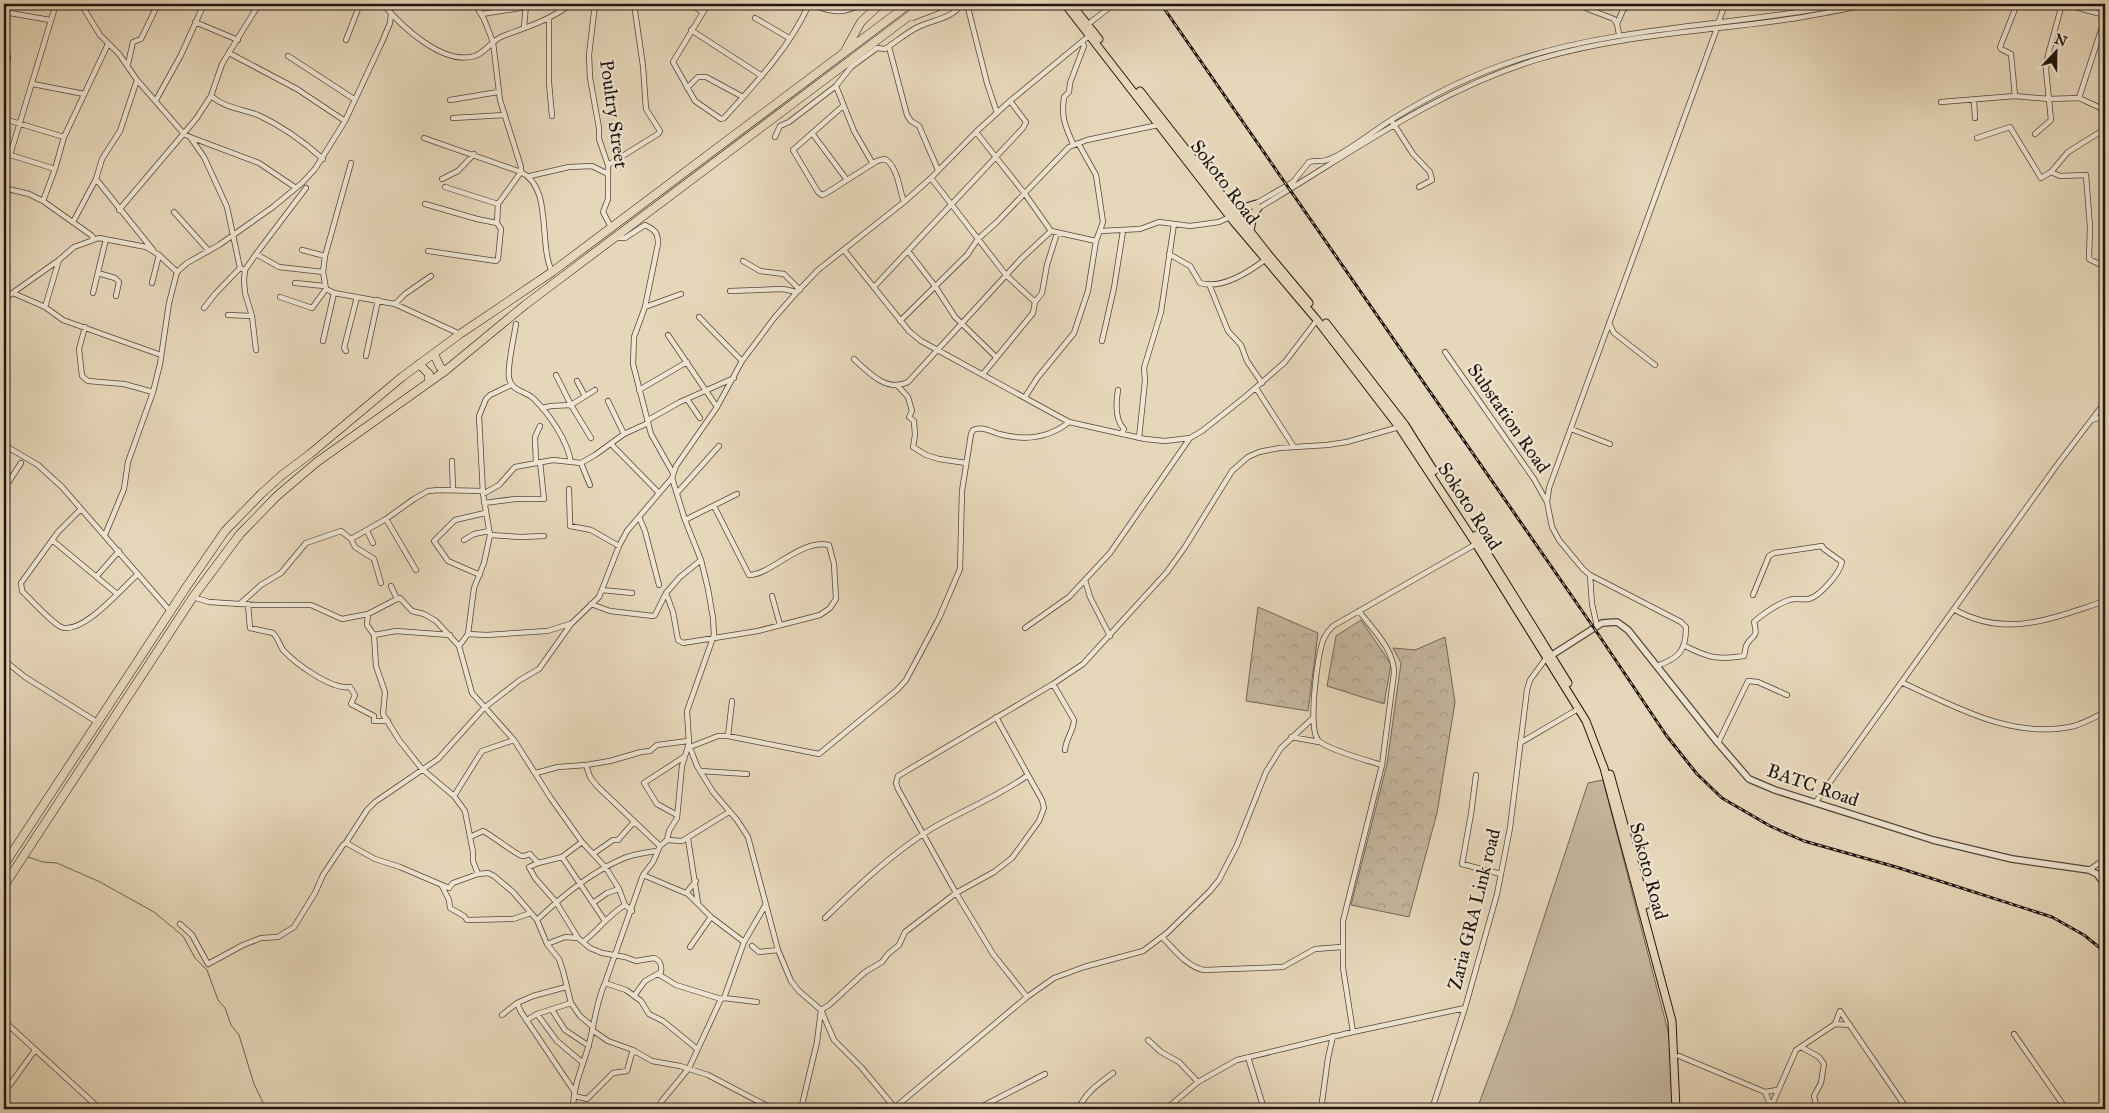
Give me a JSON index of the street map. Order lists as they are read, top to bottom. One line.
{"streets":{"main road":["Sokoto Road"],"street":["Poultry Street","Substation Road","BATC Road","Zaria GRA Link road"]},"crossings":[["Sokoto Road","BATC Road"],["Sokoto Road","Zaria GRA Link road"],["BATC Road","Zaria GRA Link road"]],"north":"top"}
